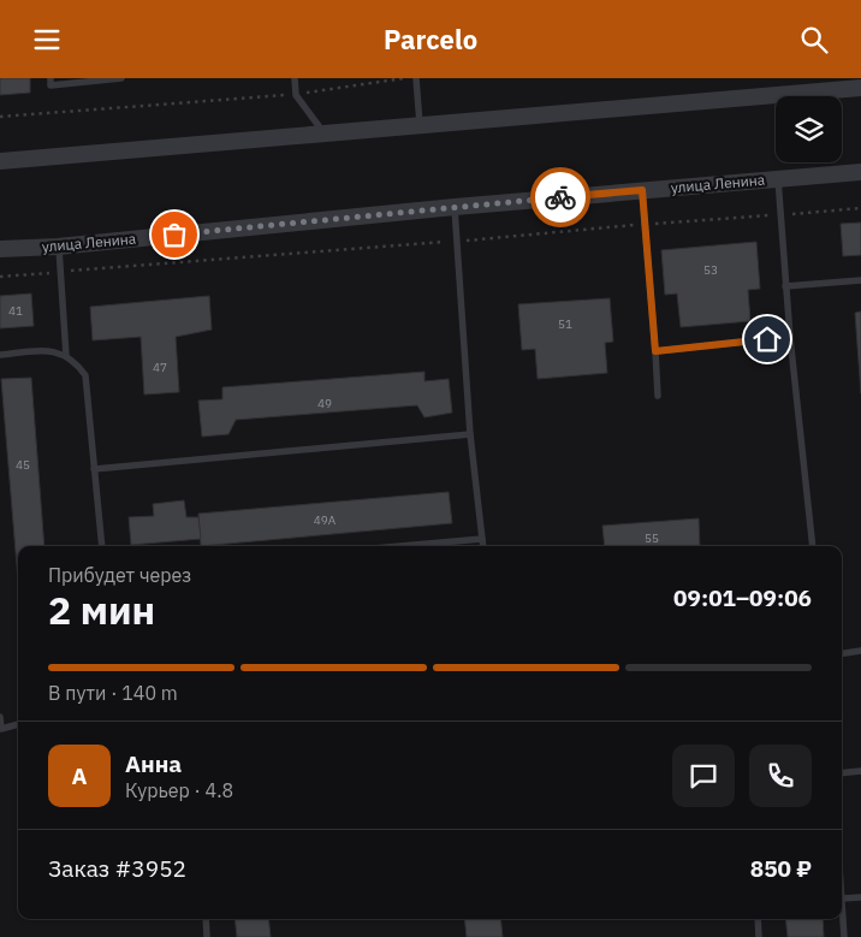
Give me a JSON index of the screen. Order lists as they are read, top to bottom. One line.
{"streets":{"street":["улица Ленина"]},"house_numbers":["53","41","51","47","49","45","49А","55"],"page":{"header":"Parcelo","heading":["2 мин","Прибудет через","09:01–09:06"],"panel":["Анна","Курьер · 4.8","Заказ #3952","850 ₽"],"bar":"В пути · 140 m","round":"А"}}
